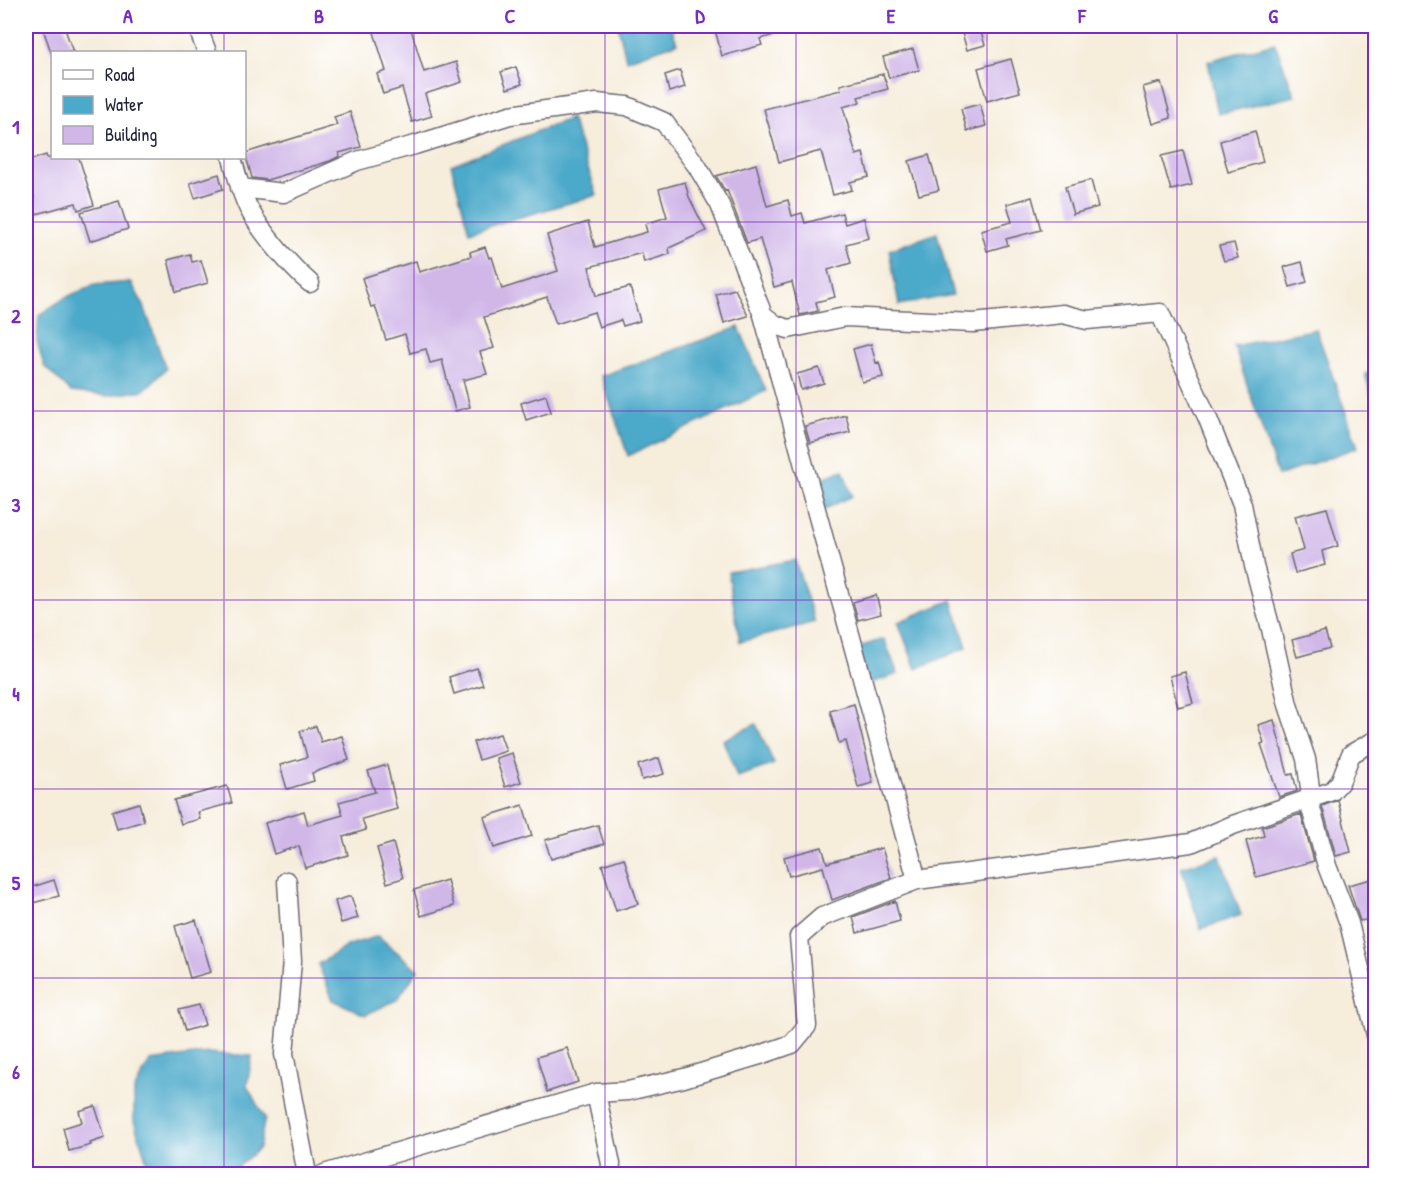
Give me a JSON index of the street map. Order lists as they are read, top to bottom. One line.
{"legend":["Road","Water","Building"],"grid":{"columns":["A","B","C","D","E","F","G"],"rows":["1","2","3","4","5","6"]}}
